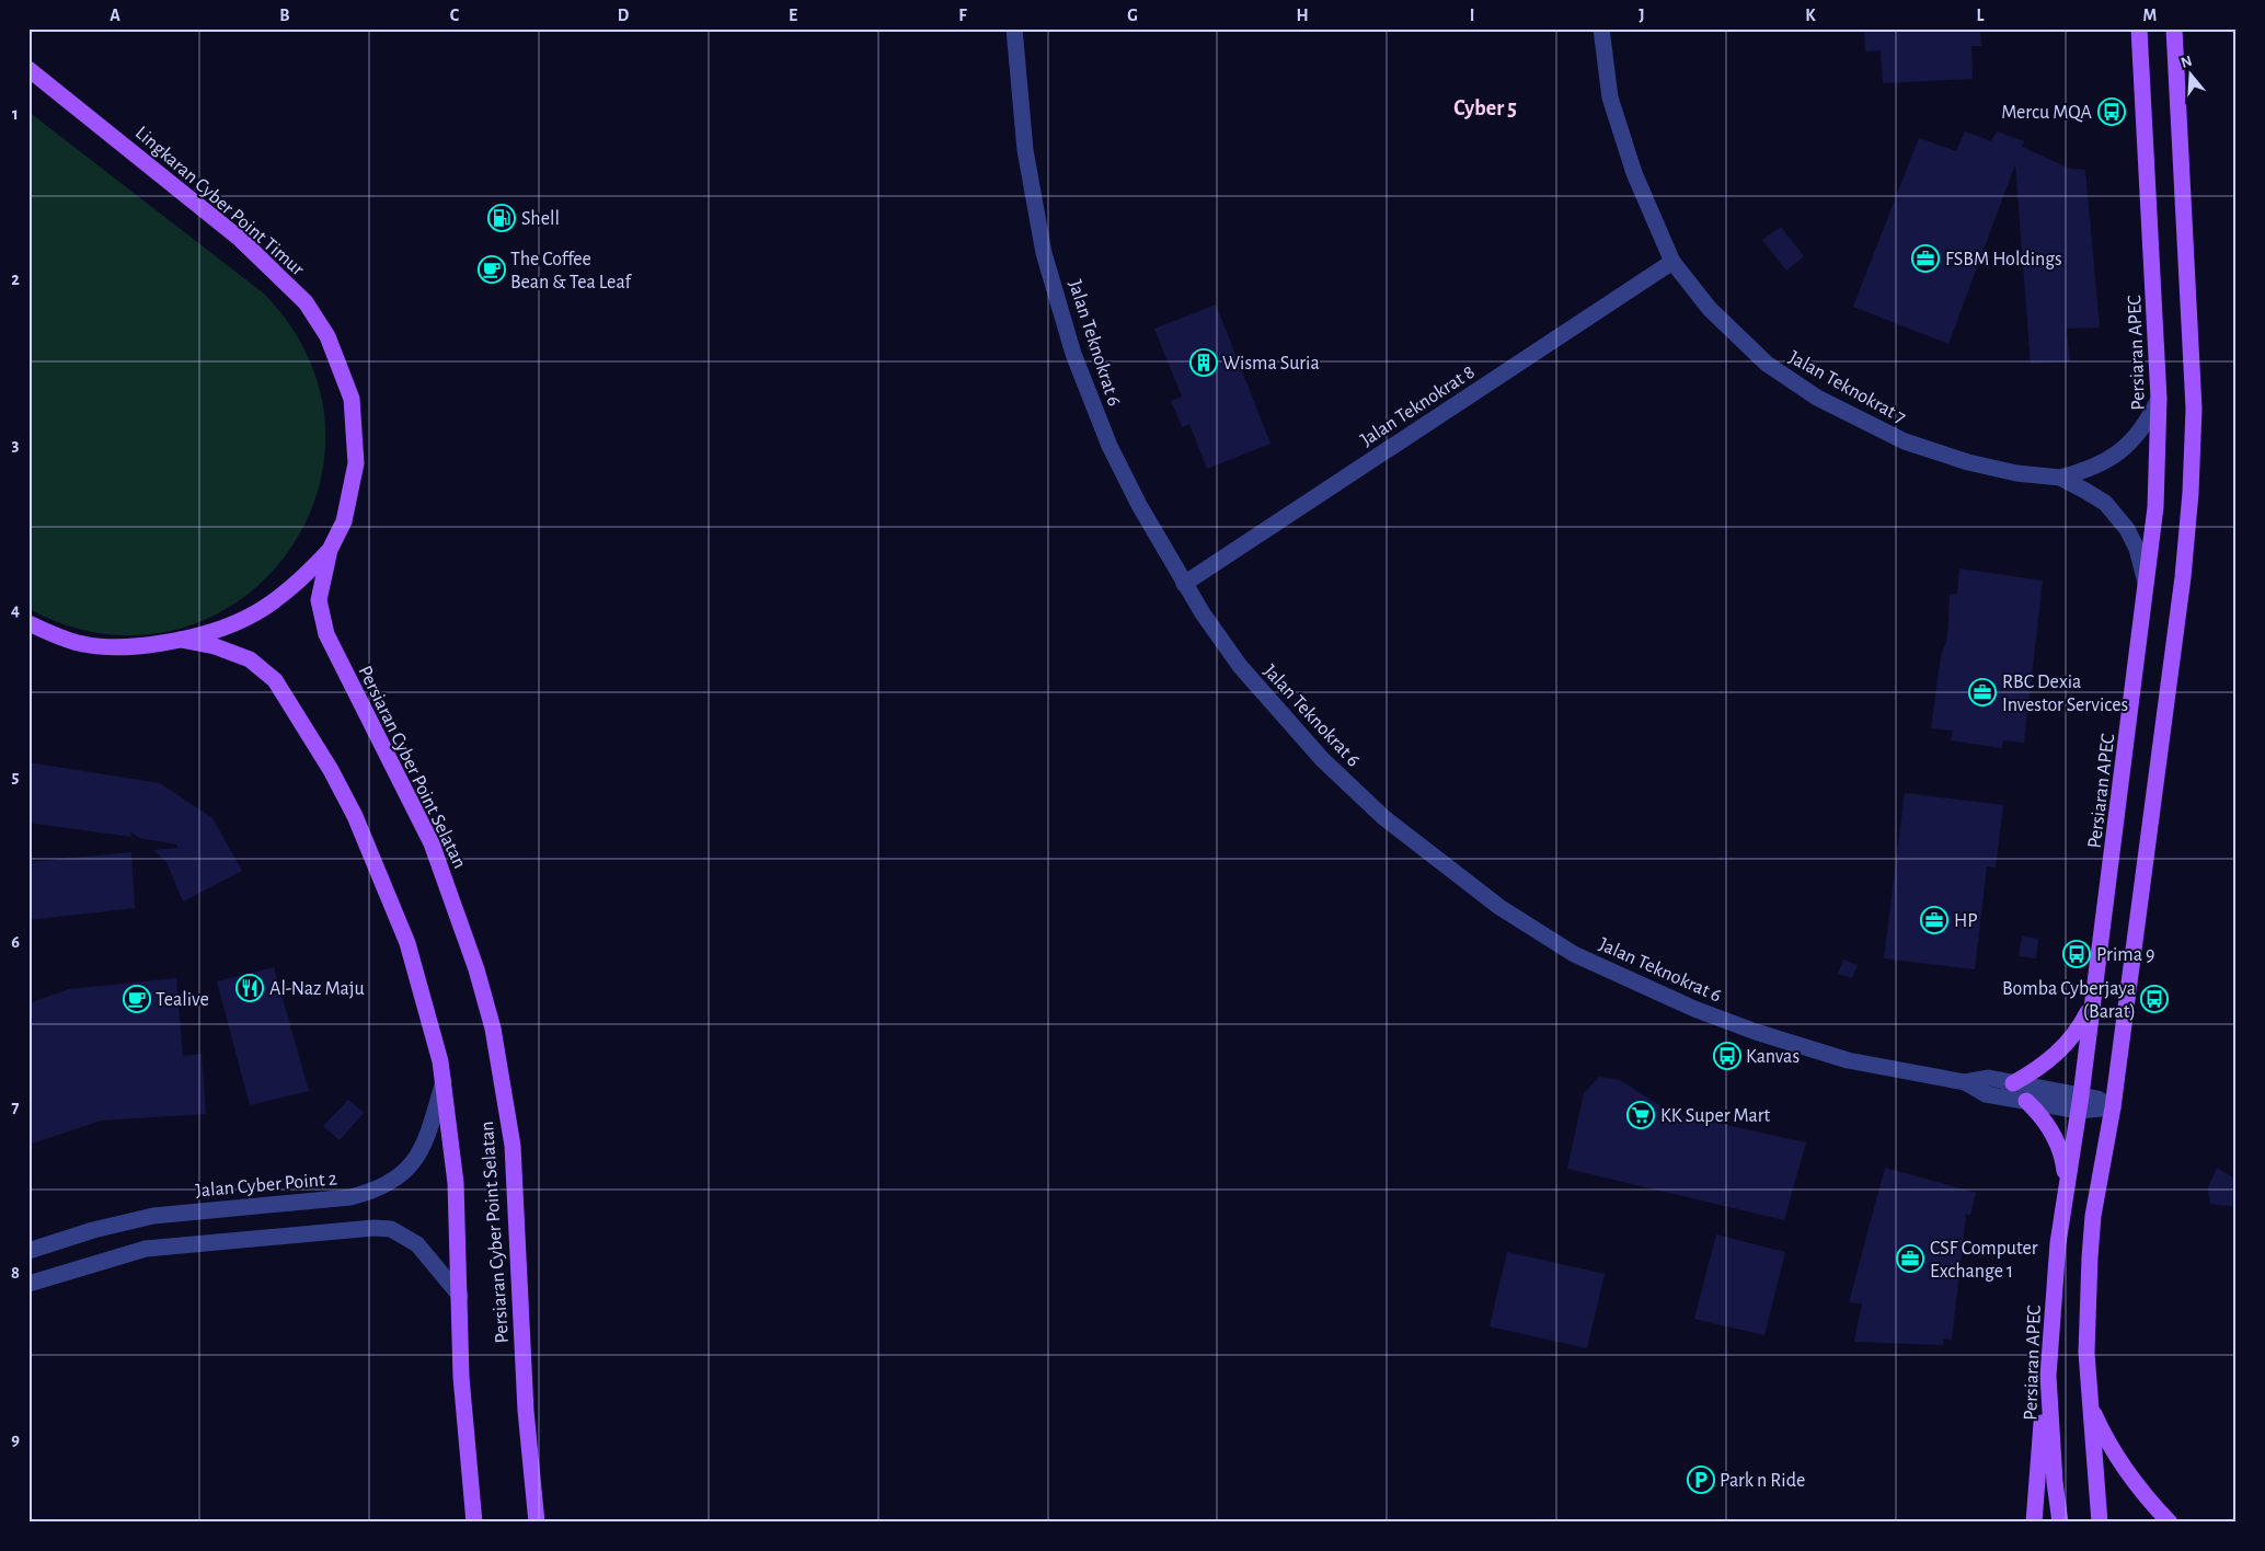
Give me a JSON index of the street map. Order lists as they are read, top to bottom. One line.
{"streets":{"main road":["Lingkaran Cyber Point Timur","Persiaran APEC","Persiaran Cyber Point Selatan"],"street":["Jalan Teknokrat 6","Jalan Teknokrat 7","Jalan Teknokrat 8","Jalan Cyber Point 2"]},"crossings":[["Lingkaran Cyber Point Timur","Persiaran Cyber Point Selatan"],["Jalan Teknokrat 6","Persiaran APEC"],["Jalan Teknokrat 6","Jalan Teknokrat 8"],["Persiaran APEC","Jalan Teknokrat 7"],["Jalan Teknokrat 7","Jalan Teknokrat 8"],["Persiaran Cyber Point Selatan","Jalan Cyber Point 2"]],"districts":["Cyber 5"],"places":{"bus stop":["Mercu MQA","Prima 9","Bomba Cyberjaya (Barat)","Kanvas"],"fuel station":["Shell"],"office":["FSBM Holdings","RBC Dexia Investor Services","HP","CSF Computer Exchange 1"],"cafe":["The Coffee Bean & Tea Leaf","Tealive"],"building":["Wisma Suria"],"restaurant":["Al-Naz Maju"],"supermarket":["KK Super Mart"],"parking":["Park n Ride"]},"north":"top","grid":{"columns":["A","B","C","D","E","F","G","H","I","J","K","L","M"],"rows":["1","2","3","4","5","6","7","8","9"]}}
